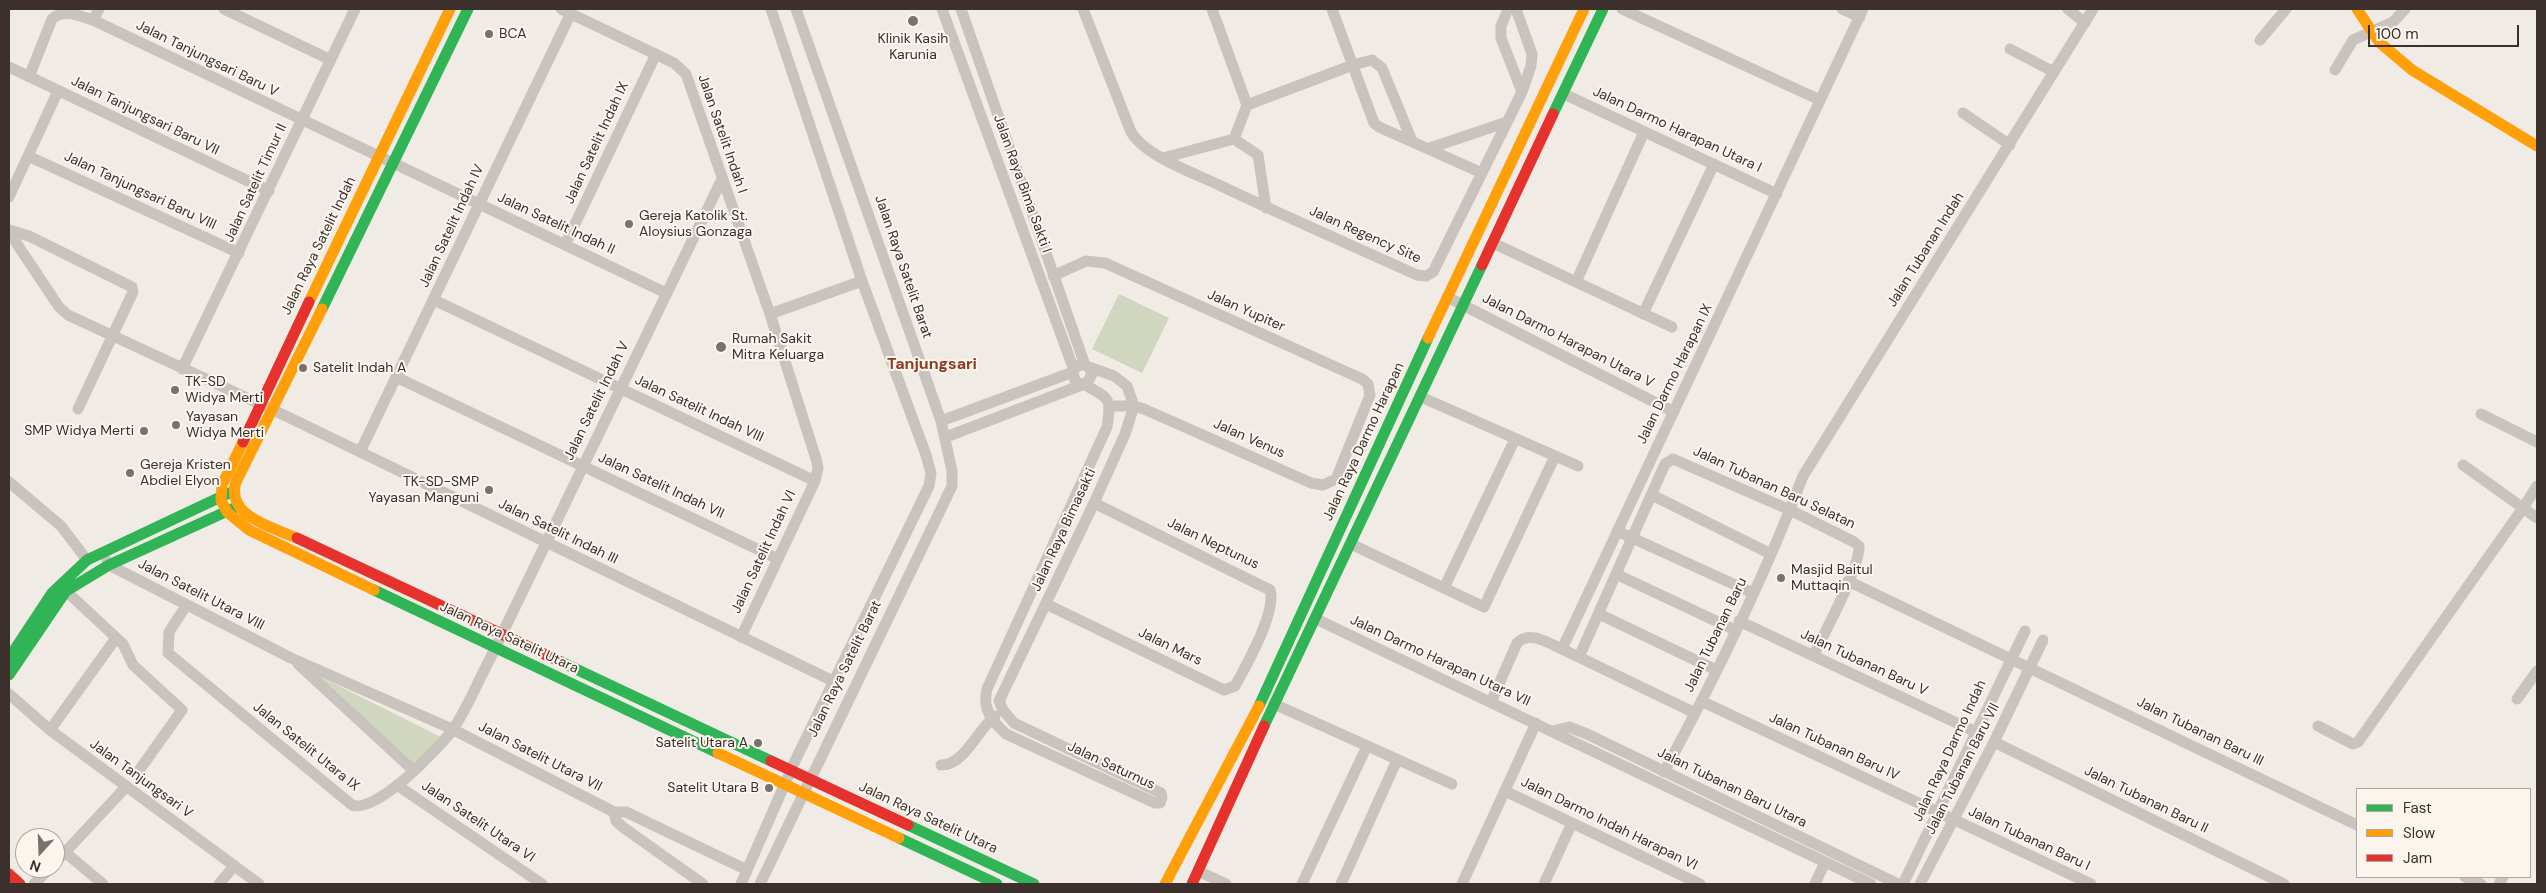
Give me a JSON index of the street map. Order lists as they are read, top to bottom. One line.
{"streets":{"street":["Jalan Tanjungsari Baru V","Jalan Tanjungsari Baru VII","Jalan Darmo Harapan Utara I","Jalan Satelit Indah I","Jalan Satelit Indah IX","Jalan Satelit Timur II","Jalan Raya Bima Sakti I","Jalan Tanjungsari Baru VIII","Jalan Satelit Indah II","Jalan Satelit Indah IV","Jalan Regency Site","Jalan Raya Satelit Indah","Jalan Tubanan Indah","Jalan Raya Satelit Barat","Jalan Yupiter","Jalan Darmo Harapan Utara V","Jalan Darmo Harapan IX","Jalan Satelit Indah V","Jalan Satelit Indah VIII","Jalan Venus","Jalan Raya Darmo Harapan","Jalan Satelit Indah VII","Jalan Tubanan Baru Selatan","Jalan Raya Bimasakti","Jalan Satelit Indah III","Jalan Neptunus","Jalan Satelit Indah VI","Jalan Satelit Utara VIII","Jalan Tubanan Baru","Jalan Raya Satelit Utara","Jalan Mars","Jalan Darmo Harapan Utara VII","Jalan Tubanan Baru V","Jalan Tubanan Baru III","Jalan Satelit Utara IX","Jalan Tubanan Baru IV","Jalan Raya Darmo Indah","Jalan Satelit Utara VII","Jalan Saturnus","Jalan Tubanan Baru VII","Jalan Tanjungsari V","Jalan Tubanan Baru Utara","Jalan Tubanan Baru II","Jalan Satelit Utara VI","Jalan Darmo Indah Harapan VI","Jalan Tubanan Baru I"]},"crossings":[["Jalan Tanjungsari Baru V","Jalan Tanjungsari Baru VII"],["Jalan Tanjungsari Baru V","Jalan Satelit Timur II"],["Jalan Tanjungsari Baru V","Jalan Satelit Indah II"],["Jalan Tanjungsari Baru V","Jalan Raya Satelit Indah"],["Jalan Tanjungsari Baru VII","Jalan Satelit Timur II"],["Jalan Darmo Harapan Utara I","Jalan Darmo Harapan IX"],["Jalan Satelit Indah I","Jalan Satelit Indah IX"],["Jalan Satelit Indah I","Jalan Satelit Indah IV"],["Jalan Satelit Indah I","Jalan Satelit Indah V"],["Jalan Satelit Indah I","Jalan Satelit Indah VIII"],["Jalan Satelit Indah I","Jalan Satelit Indah VI"],["Jalan Satelit Indah IX","Jalan Satelit Indah II"],["Jalan Satelit Timur II","Jalan Tanjungsari Baru VIII"],["Jalan Satelit Timur II","Jalan Satelit Indah III"],["Jalan Raya Bima Sakti I","Jalan Yupiter"],["Jalan Satelit Indah II","Jalan Satelit Indah IV"],["Jalan Satelit Indah II","Jalan Raya Satelit Indah"],["Jalan Satelit Indah II","Jalan Satelit Indah V"],["Jalan Satelit Indah IV","Jalan Satelit Indah VIII"],["Jalan Satelit Indah IV","Jalan Satelit Indah VII"],["Jalan Satelit Indah IV","Jalan Satelit Indah III"],["Jalan Raya Satelit Indah","Jalan Satelit Indah III"],["Jalan Tubanan Indah","Jalan Tubanan Baru Selatan"],["Jalan Tubanan Indah","Jalan Tubanan Baru"],["Jalan Raya Satelit Barat","Jalan Satelit Indah III"],["Jalan Raya Satelit Barat","Jalan Raya Satelit Utara"],["Jalan Yupiter","Jalan Venus"],["Jalan Darmo Harapan Utara V","Jalan Darmo Harapan IX"],["Jalan Darmo Harapan Utara V","Jalan Raya Darmo Harapan"],["Jalan Satelit Indah V","Jalan Satelit Indah VIII"],["Jalan Satelit Indah V","Jalan Satelit Indah VII"],["Jalan Satelit Indah V","Jalan Satelit Indah III"],["Jalan Satelit Indah V","Jalan Raya Satelit Utara"],["Jalan Satelit Indah V","Jalan Satelit Utara IX"],["Jalan Satelit Indah VIII","Jalan Satelit Indah VI"],["Jalan Venus","Jalan Raya Bimasakti"],["Jalan Satelit Indah VII","Jalan Satelit Indah VI"],["Jalan Tubanan Baru Selatan","Jalan Tubanan Baru"],["Jalan Raya Bimasakti","Jalan Neptunus"],["Jalan Raya Bimasakti","Jalan Mars"],["Jalan Raya Bimasakti","Jalan Saturnus"],["Jalan Satelit Indah III","Jalan Satelit Indah VI"],["Jalan Neptunus","Jalan Mars"],["Jalan Satelit Utara VIII","Jalan Satelit Utara IX"],["Jalan Satelit Utara VIII","Jalan Satelit Utara VII"],["Jalan Tubanan Baru","Jalan Tubanan Baru V"],["Jalan Tubanan Baru","Jalan Tubanan Baru IV"],["Jalan Tubanan Baru","Jalan Tubanan Baru Utara"],["Jalan Raya Satelit Utara","Jalan Satelit Utara IX"],["Jalan Darmo Harapan Utara VII","Jalan Tubanan Baru Utara"],["Jalan Tubanan Baru V","Jalan Raya Darmo Indah"],["Jalan Tubanan Baru III","Jalan Tubanan Baru VII"],["Jalan Satelit Utara IX","Jalan Satelit Utara VII"],["Jalan Satelit Utara IX","Jalan Satelit Utara VI"],["Jalan Tubanan Baru IV","Jalan Raya Darmo Indah"],["Jalan Tubanan Baru IV","Jalan Tubanan Baru VII"],["Jalan Tubanan Baru IV","Jalan Tubanan Baru I"],["Jalan Tubanan Baru VII","Jalan Tubanan Baru II"],["Jalan Tubanan Baru VII","Jalan Tubanan Baru I"]],"districts":["Tanjungsari"],"places":["Klinik Kasih Karunia","BCA","Gereja Katolik St. Aloysius Gonzaga","Rumah Sakit Mitra Keluarga","Satelit Indah A","TK-SD Widya Merti","Yayasan Widya Merti","SMP Widya Merti","Gereja Kristen Abdiel Elyon","TK-SD-SMP Yayasan Manguni","Masjid Baitul Muttaqin","Satelit Utara A","Satelit Utara B"],"legend":["Fast","Slow","Jam"],"scale_bar":"100 m","north":"bottom"}
